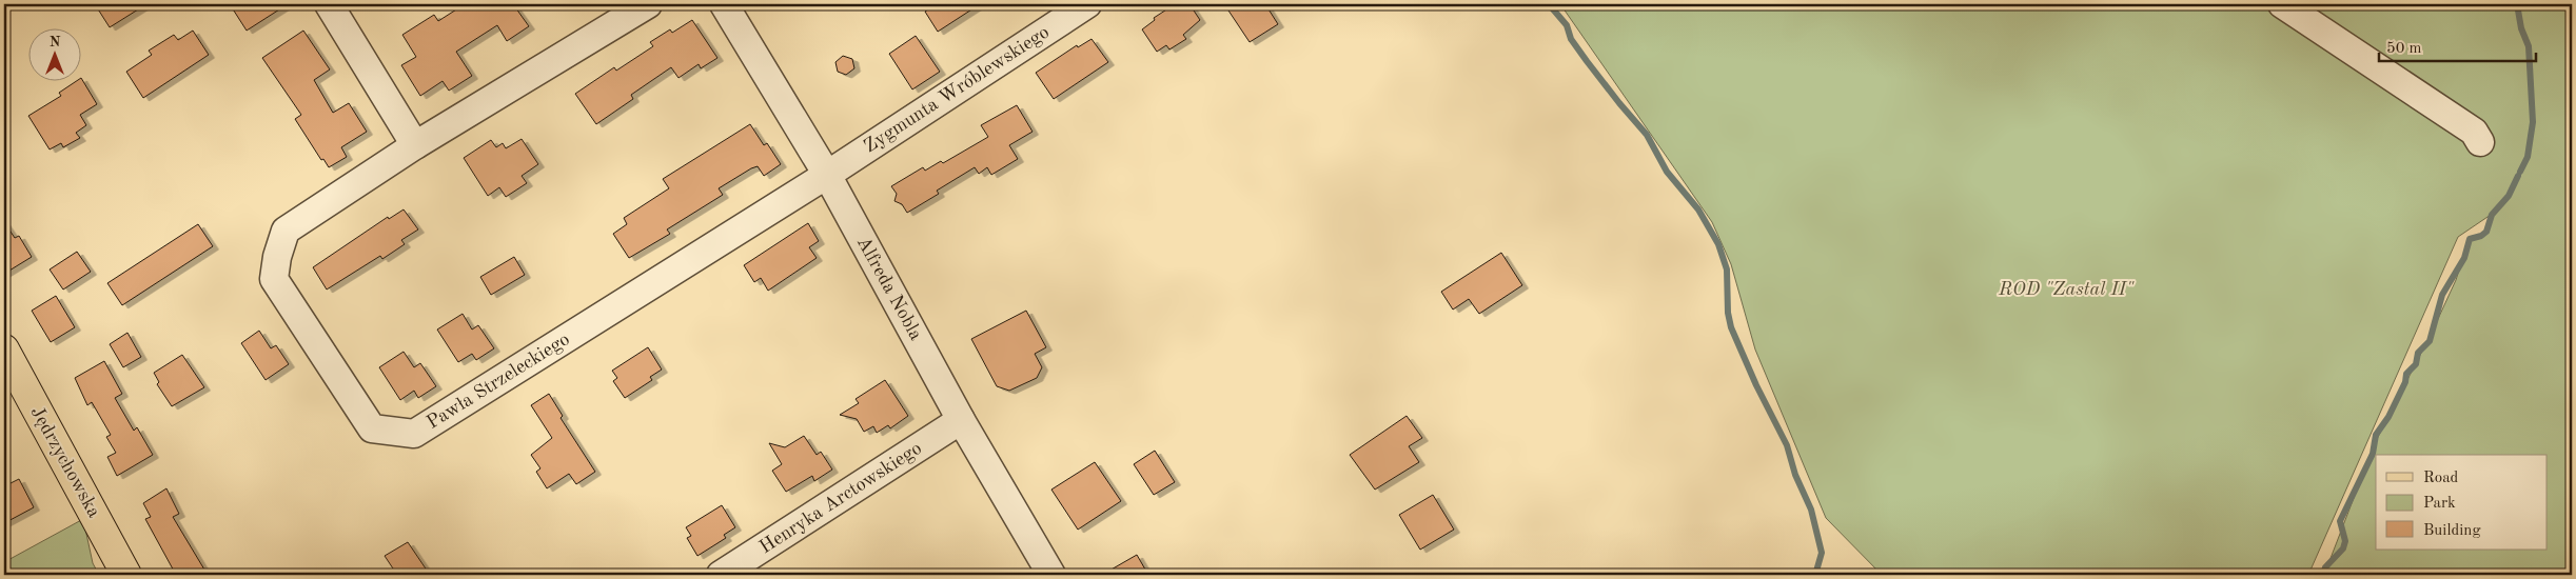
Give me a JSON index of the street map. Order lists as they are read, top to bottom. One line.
{"streets":{"main road":["Jędrzychowska"],"street":["Zygmunta Wróblewskiego","Alfreda Nobla","Pawła Strzeleckiego","Henryka Arctowskiego"]},"crossings":[["Zygmunta Wróblewskiego","Alfreda Nobla"],["Zygmunta Wróblewskiego","Pawła Strzeleckiego"],["Alfreda Nobla","Pawła Strzeleckiego"],["Alfreda Nobla","Henryka Arctowskiego"]],"parks":["ROD \"Zastal II\""],"legend":["Road","Park","Building"],"scale_bar":"50 m","north":"top"}
